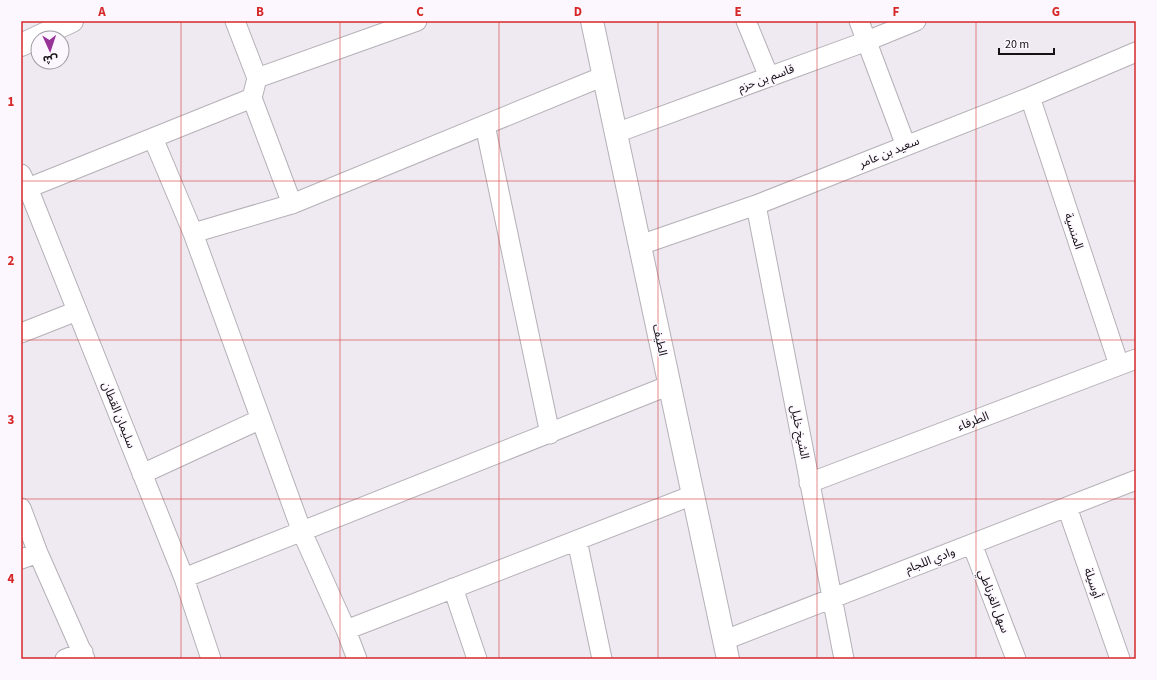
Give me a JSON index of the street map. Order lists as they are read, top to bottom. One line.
{"streets":{"street":["قاسم بن حزم","سعيد بن عامر","المنسية","الطيف","سليمان القطان","الطرفاء","الشيخ خليل","وادي اللجام","أوسيلة","سهل الغرناطي"]},"crossings":[["قاسم بن حزم","الطيف"],["سعيد بن عامر","المنسية"],["سعيد بن عامر","الطيف"],["سعيد بن عامر","الشيخ خليل"],["المنسية","الطرفاء"],["الطيف","وادي اللجام"],["الطرفاء","الشيخ خليل"],["الشيخ خليل","وادي اللجام"],["وادي اللجام","أوسيلة"],["وادي اللجام","سهل الغرناطي"]],"scale_bar":"20 m","north":"bottom","grid":{"columns":["A","B","C","D","E","F","G"],"rows":["1","2","3","4"]}}
